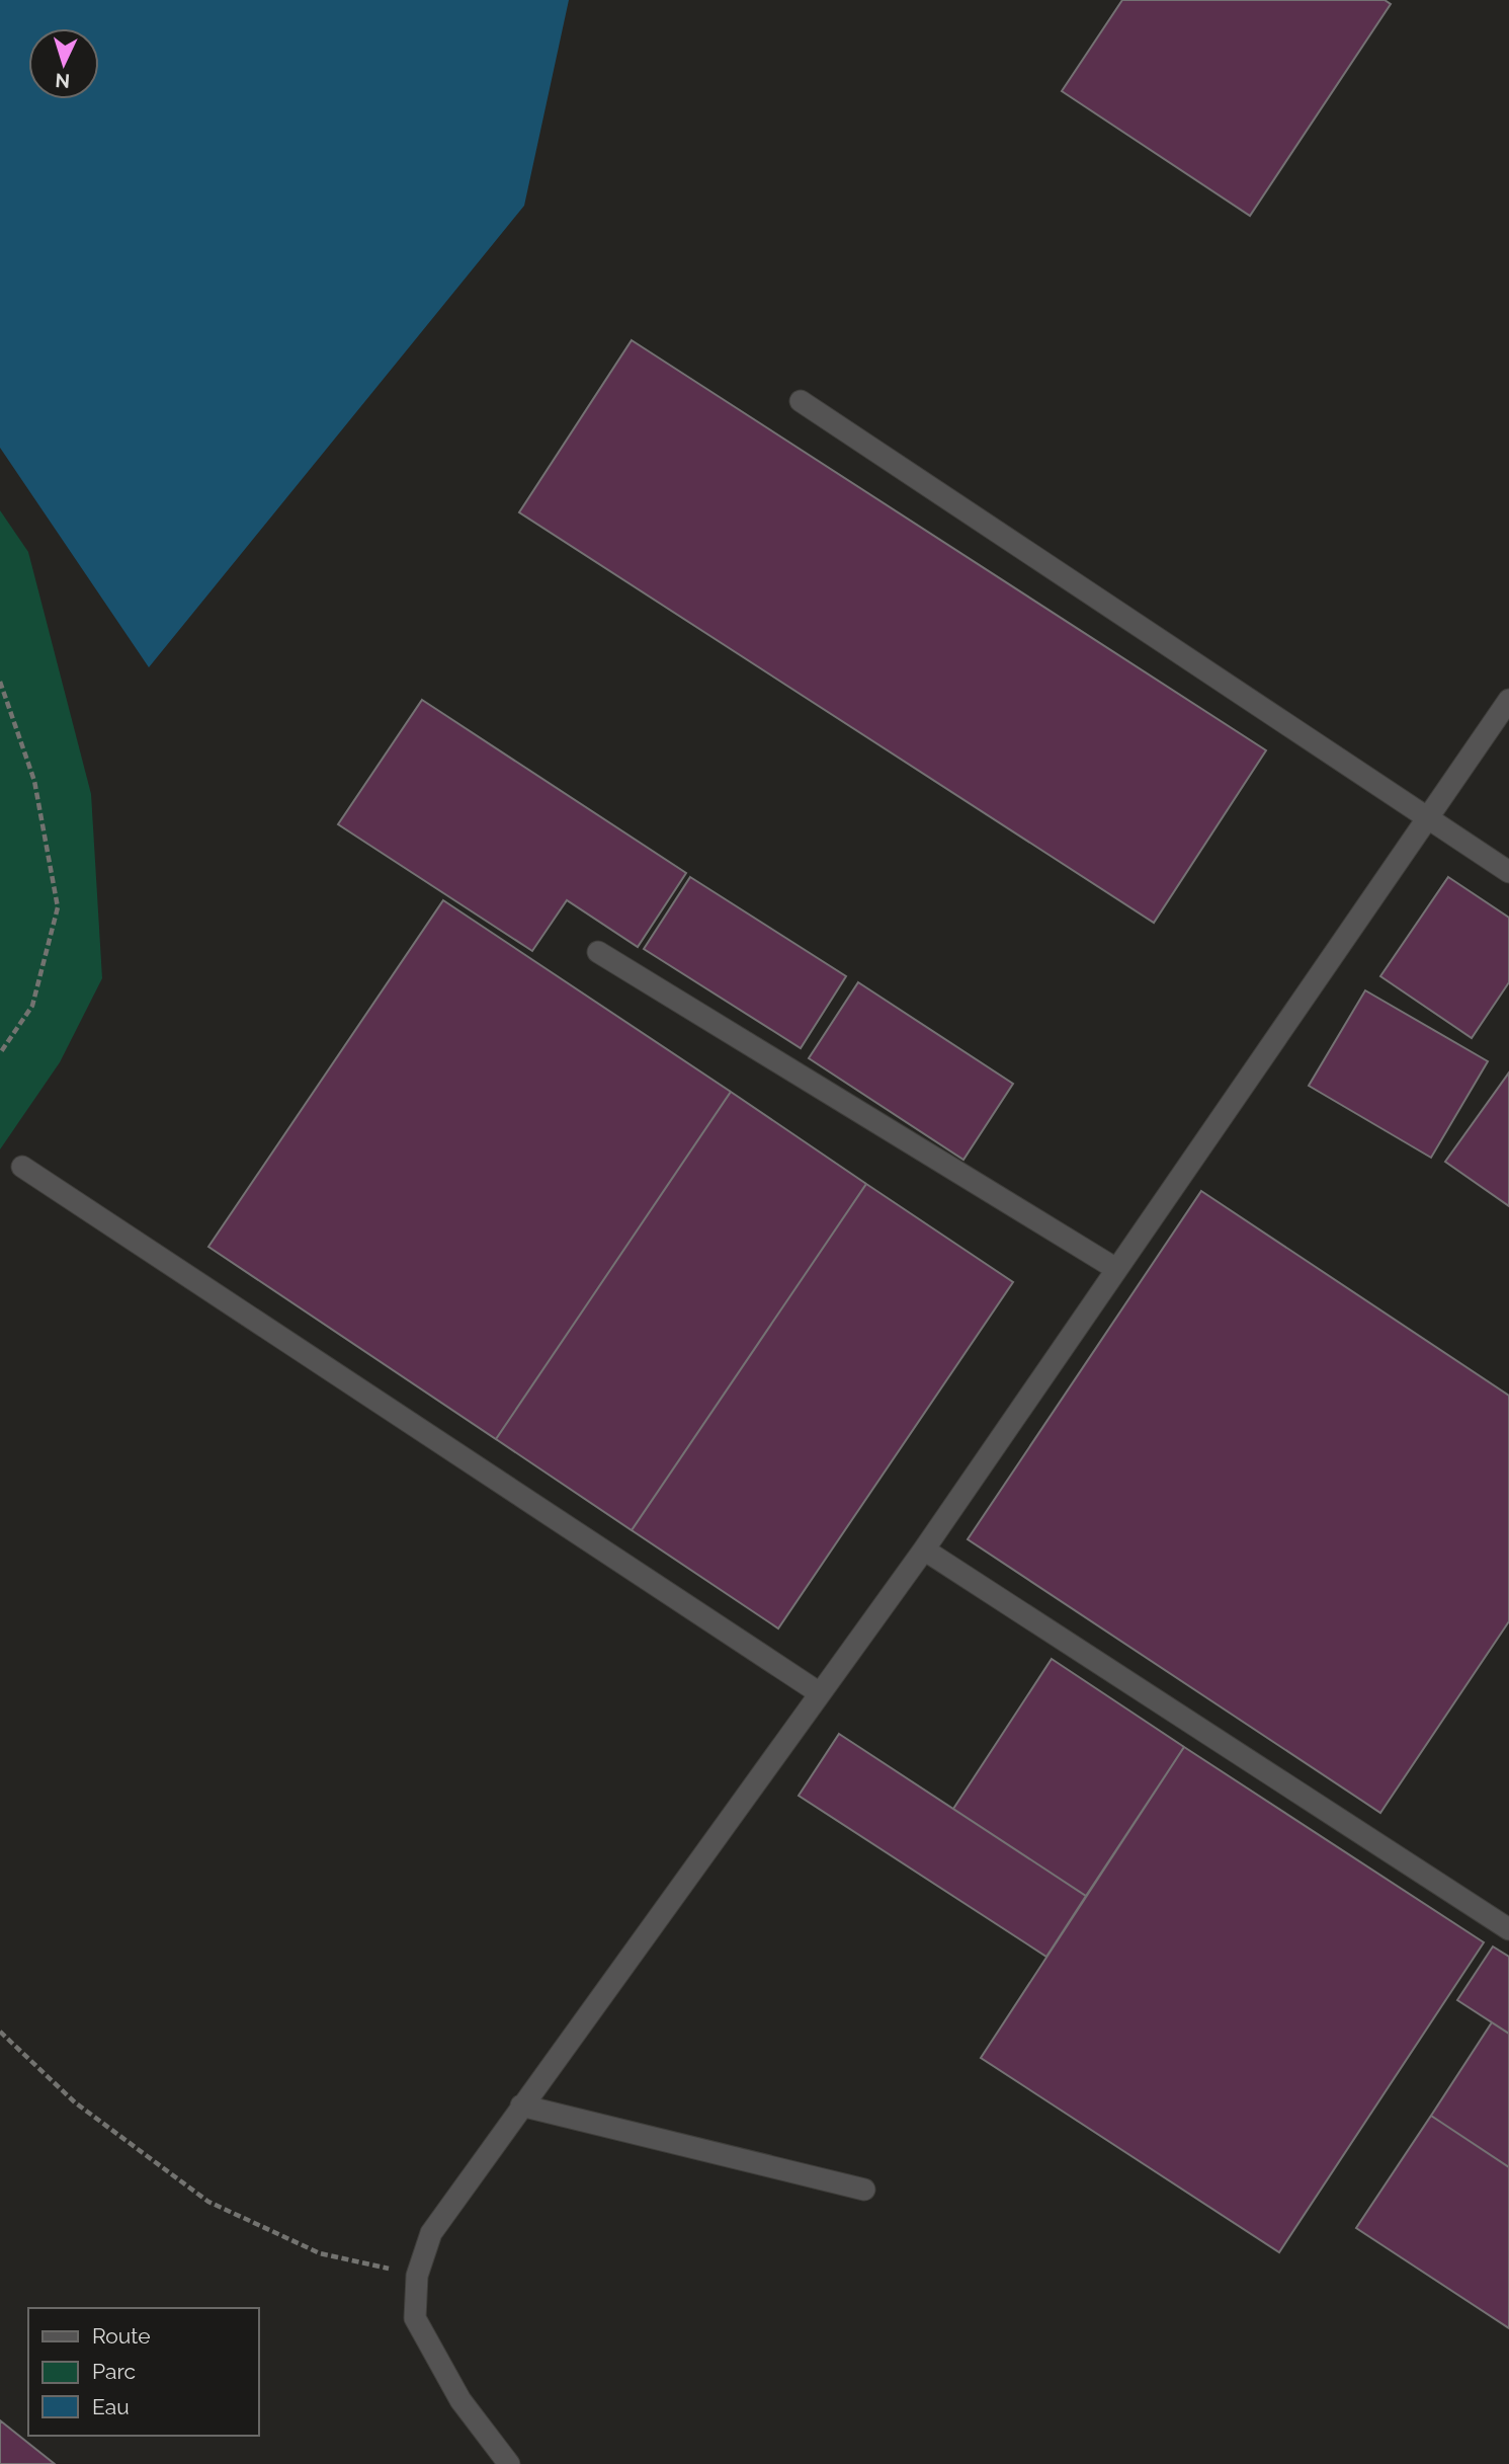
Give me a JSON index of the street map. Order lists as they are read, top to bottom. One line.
{"legend":["Route","Parc","Eau"],"north":"bottom"}
